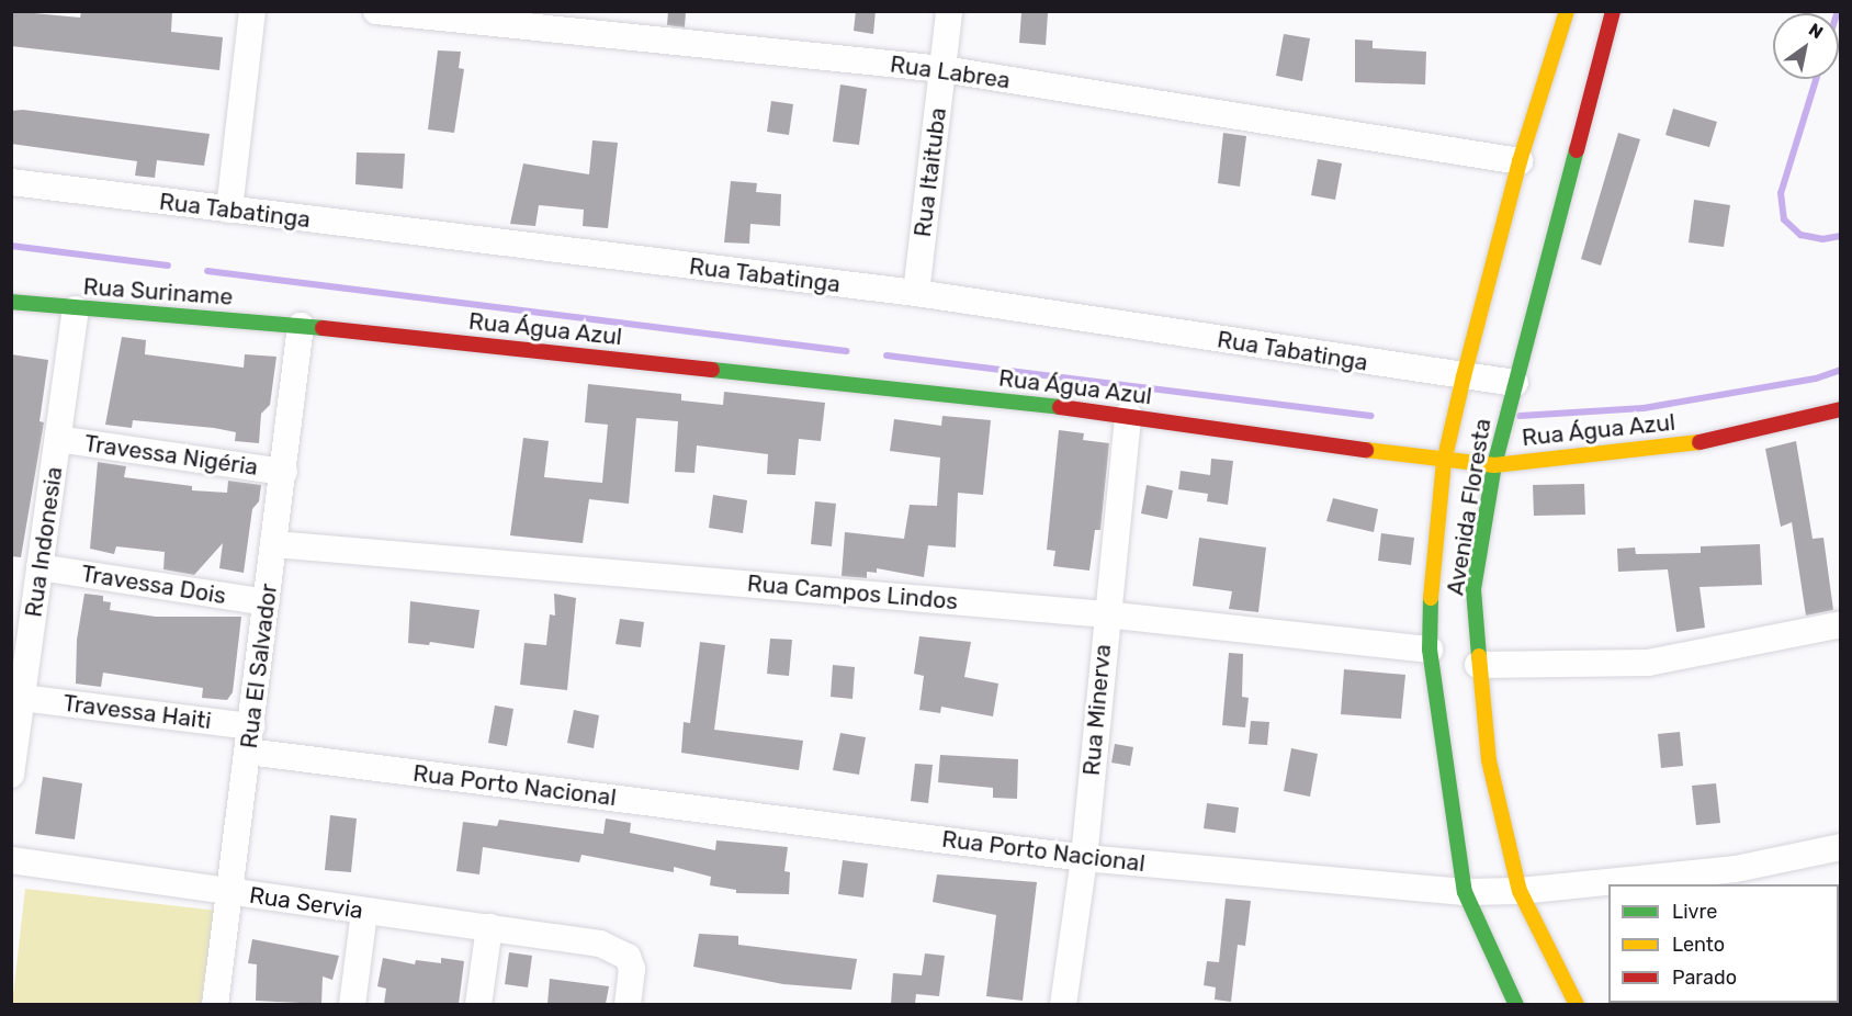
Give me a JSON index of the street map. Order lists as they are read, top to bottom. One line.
{"streets":{"street":["Rua Labrea","Rua Itaituba","Rua Tabatinga","Rua Suriname","Rua Água Azul","Travessa Nigéria","Avenida Floresta","Rua Indonesia","Travessa Dois","Rua Campos Lindos","Rua El Salvador","Rua Minerva","Travessa Haiti","Rua Porto Nacional","Rua Servia"]},"crossings":[["Rua Labrea","Rua Itaituba"],["Rua Labrea","Avenida Floresta"],["Rua Itaituba","Rua Tabatinga"],["Rua Tabatinga","Avenida Floresta"],["Rua Suriname","Rua Água Azul"],["Rua Suriname","Rua Indonesia"],["Rua Suriname","Rua El Salvador"],["Rua Água Azul","Avenida Floresta"],["Rua Água Azul","Rua El Salvador"],["Rua Água Azul","Rua Minerva"],["Travessa Nigéria","Rua Indonesia"],["Travessa Nigéria","Rua El Salvador"],["Avenida Floresta","Rua Campos Lindos"],["Avenida Floresta","Rua Porto Nacional"],["Rua Indonesia","Travessa Dois"],["Rua Indonesia","Travessa Haiti"],["Travessa Dois","Rua El Salvador"],["Rua Campos Lindos","Rua El Salvador"],["Rua Campos Lindos","Rua Minerva"],["Rua El Salvador","Travessa Haiti"],["Rua El Salvador","Rua Porto Nacional"],["Rua El Salvador","Rua Servia"],["Rua Minerva","Rua Porto Nacional"],["Travessa Haiti","Rua Porto Nacional"]],"legend":["Livre","Lento","Parado"],"north":"top right"}
